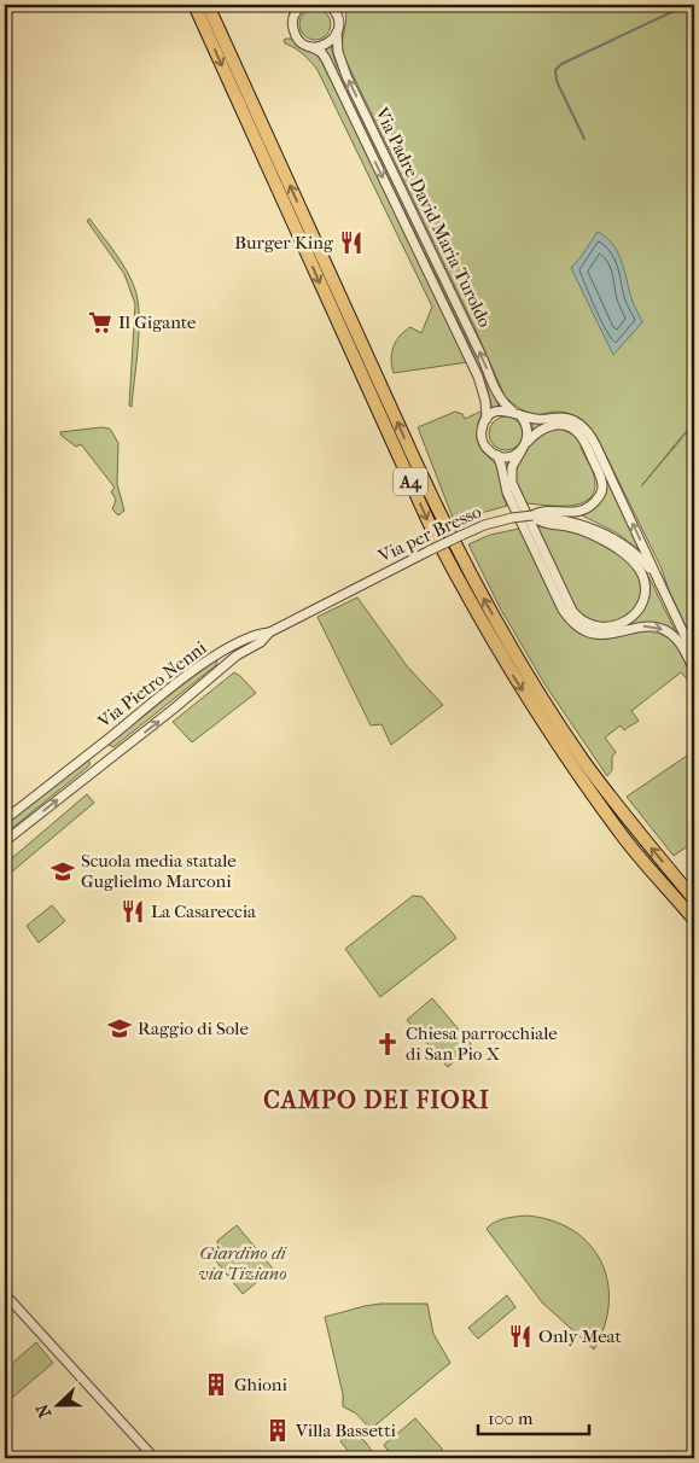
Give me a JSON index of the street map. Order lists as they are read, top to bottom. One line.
{"streets":{"highway":["A4"],"street":["Via Padre David Maria Turoldo","Via per Bresso","Via Pietro Nenni"]},"crossings":[["Via per Bresso","Via Pietro Nenni"]],"districts":["CAMPO DEI FIORI"],"parks":["Giardino di via Tiziano"],"places":{"restaurant":["Burger King","La Casareccia","Only Meat"],"supermarket":["Il Gigante"],"school or university":["Scuola media statale Guglielmo Marconi","Raggio di Sole"],"church":["Chiesa parrocchiale di San Pio X"],"building":["Ghioni","Villa Bassetti"]},"scale_bar":"100 m","north":"left"}
